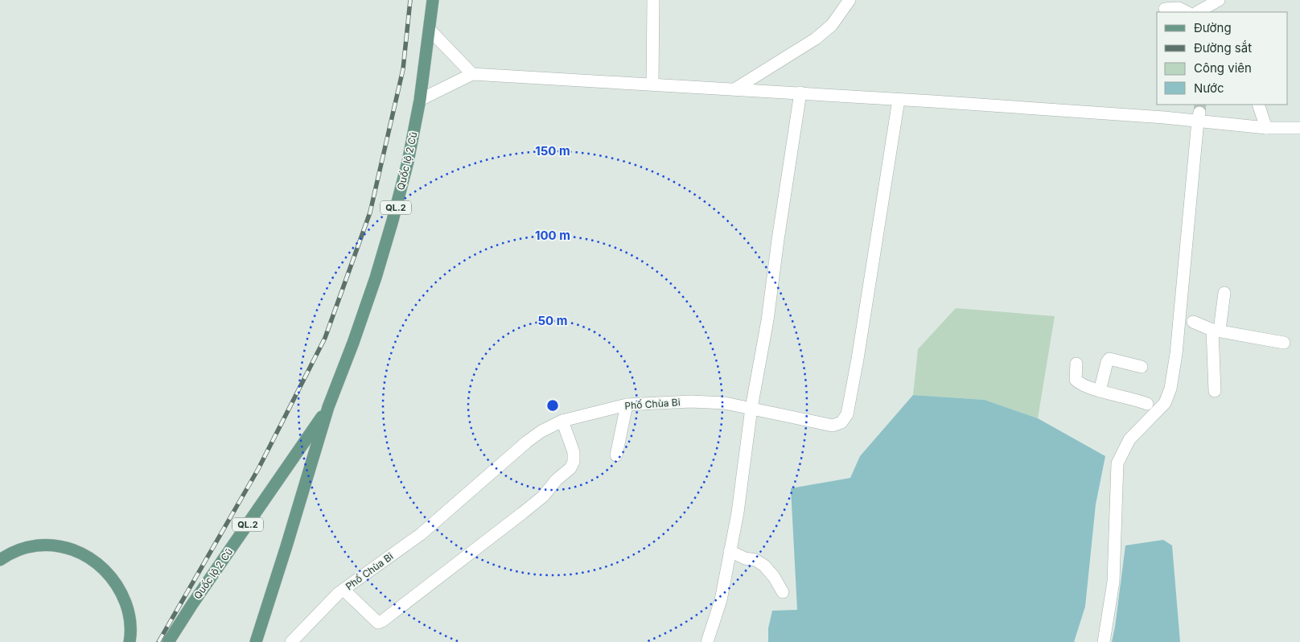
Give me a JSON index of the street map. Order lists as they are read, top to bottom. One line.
{"streets":{"main road":["Quốc lộ 2 Cũ","QL.2"],"street":["Phố Chùa Bi"]},"legend":["Đường","Đường sắt","Công viên","Nước"],"rings":["150 m","100 m","50 m"]}
